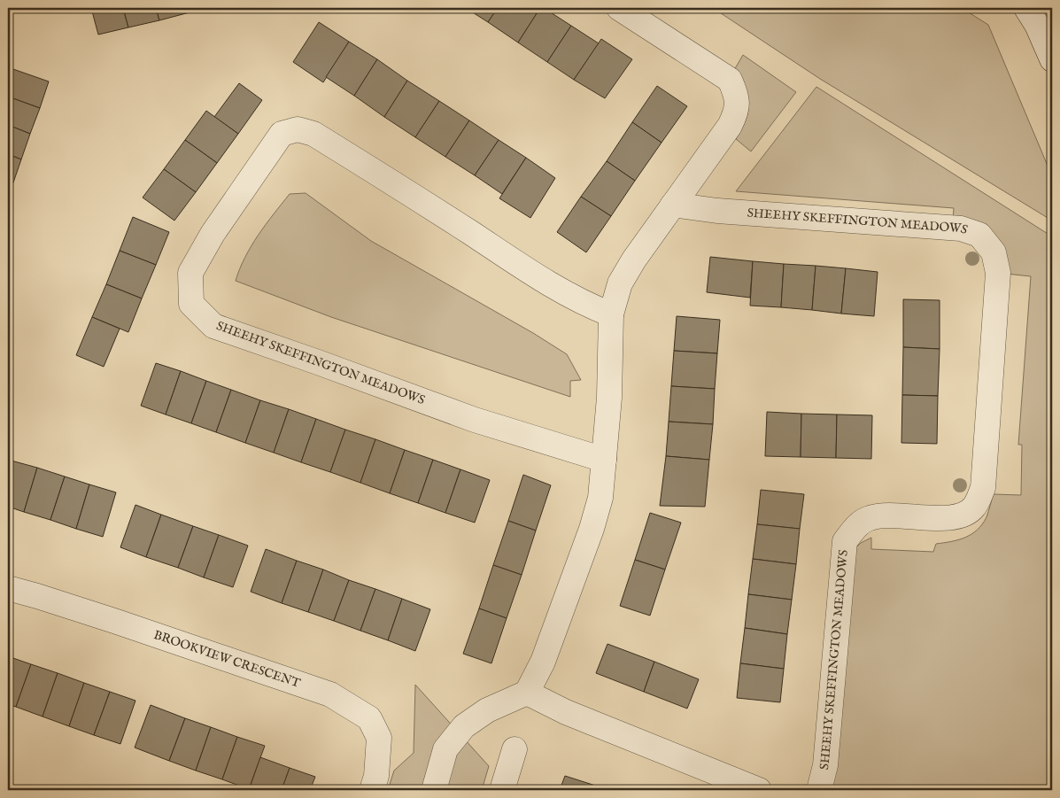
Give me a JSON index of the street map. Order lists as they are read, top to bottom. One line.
{"streets":{"street":["SHEEHY SKEFFINGTON MEADOWS","BROOKVIEW CRESCENT"]}}
